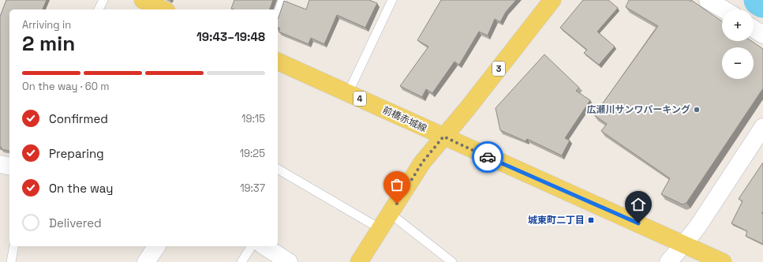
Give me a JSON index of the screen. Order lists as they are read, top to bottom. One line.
{"streets":{"main road":["3","4","前橋赤城線"]},"crossings":[["3","前橋赤城線"]],"places":{"other":["広瀬川サンワパーキング"],"transit":["城東町二丁目"]},"page":{"map_buttons":["+","−"],"heading":["2 min","Arriving in","19:43–19:48"],"bar":"On the way · 60 m","list":[["Confirmed","19:15"],["Preparing","19:25"],["On the way","19:37"],"Delivered"]}}
